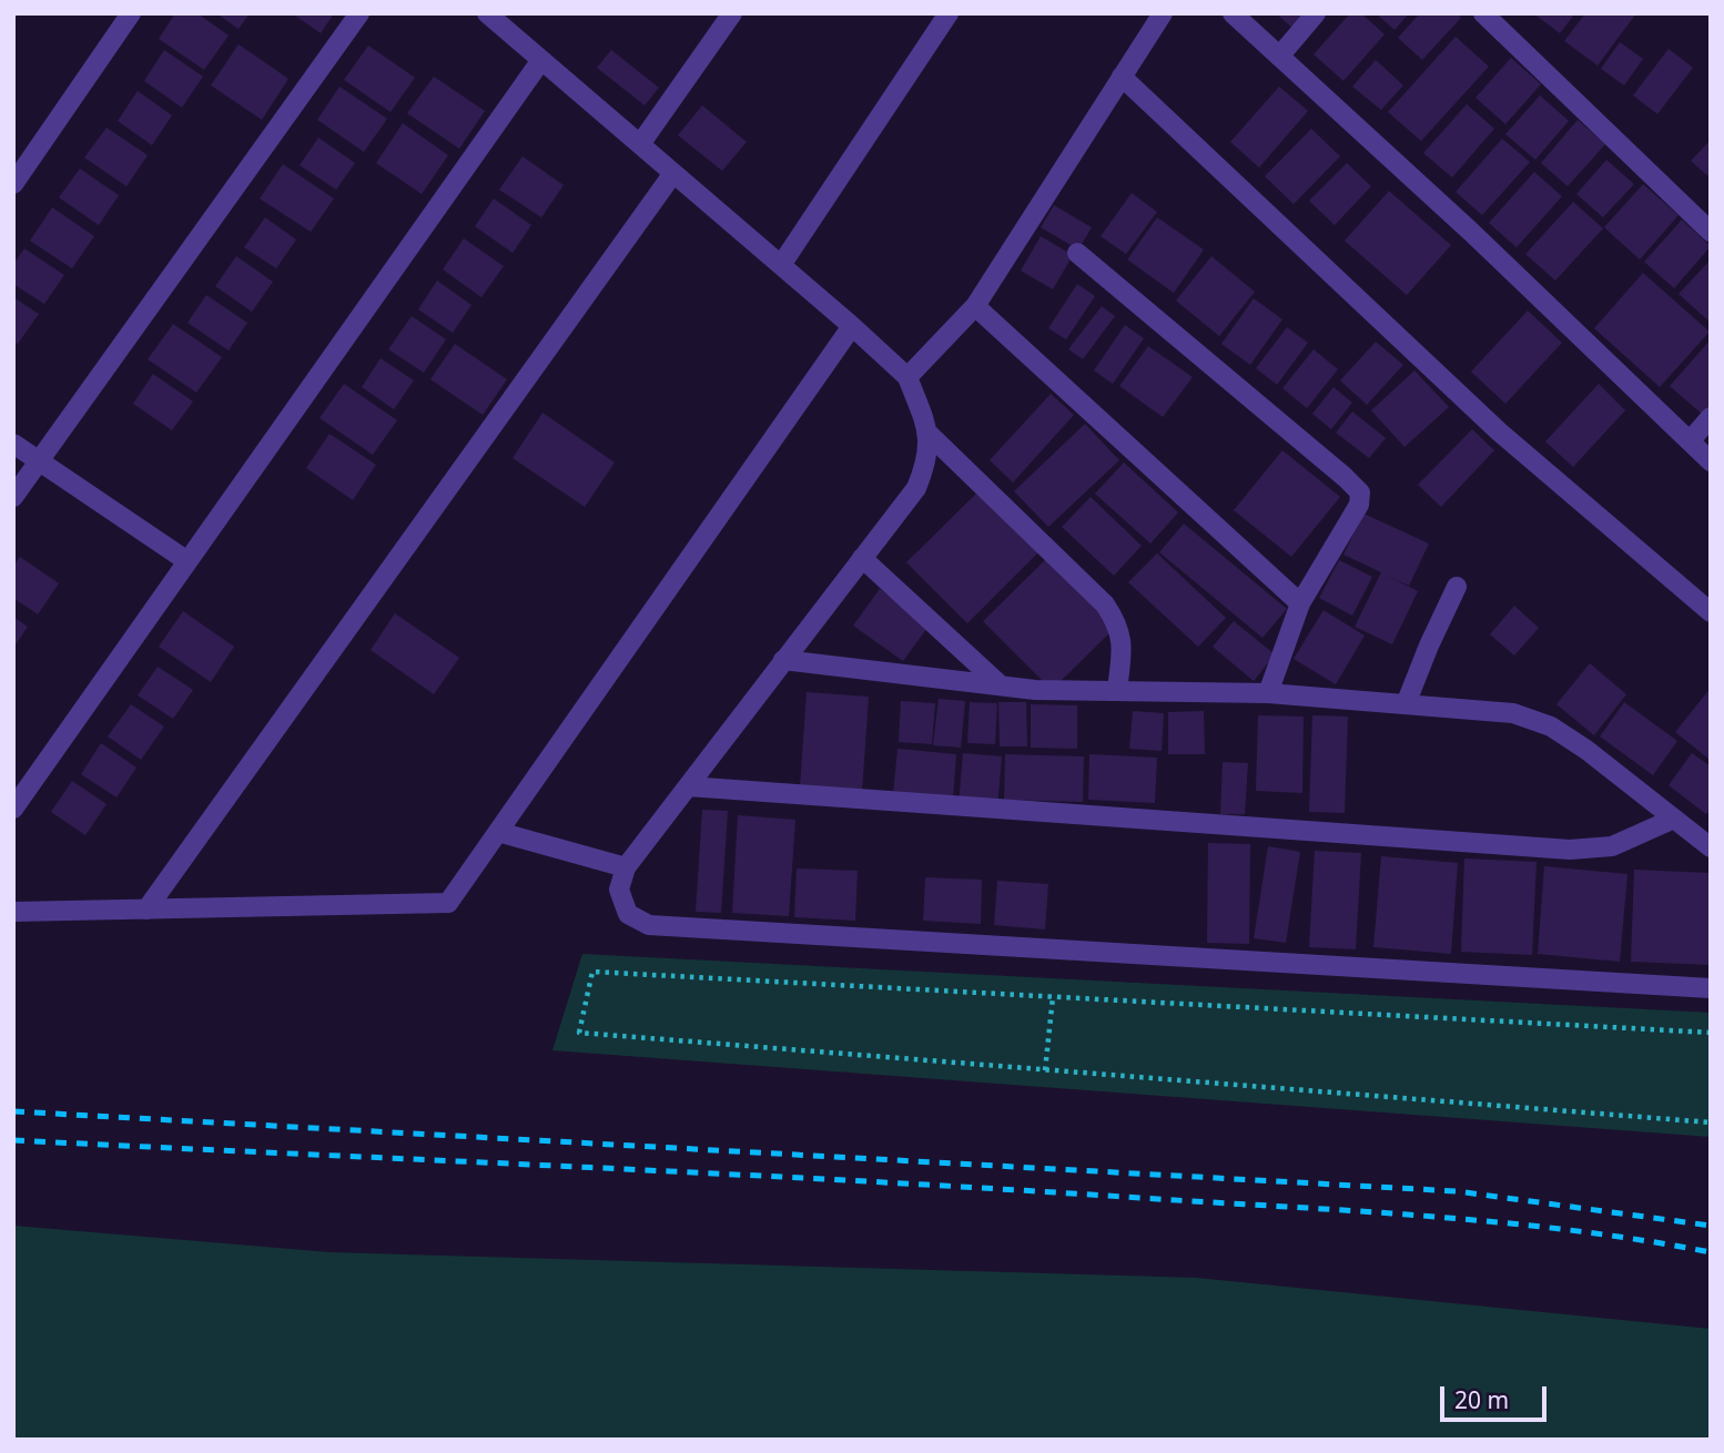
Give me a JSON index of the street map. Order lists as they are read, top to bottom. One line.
{"scale_bar":"20 m"}
